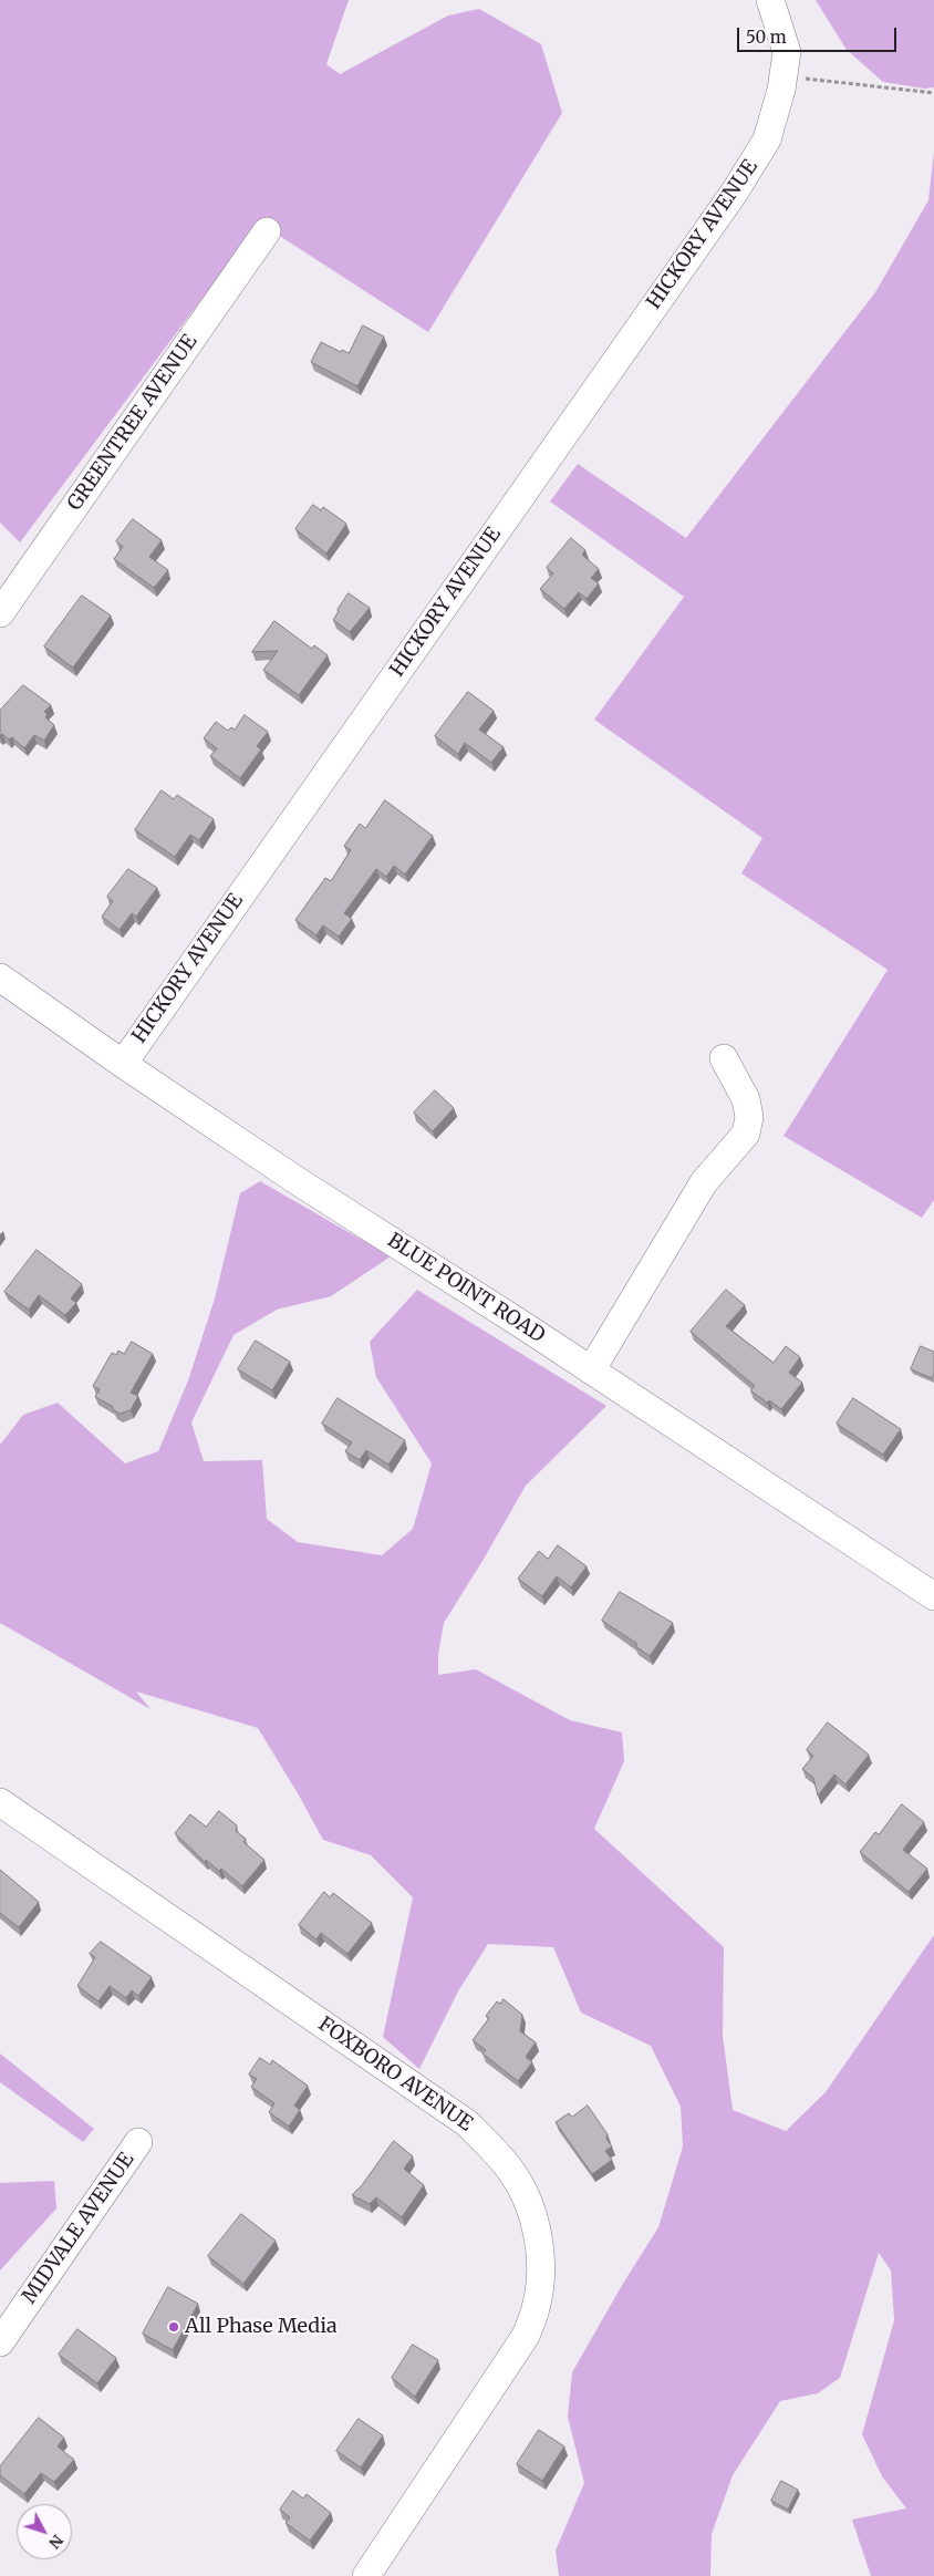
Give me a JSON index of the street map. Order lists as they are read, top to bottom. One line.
{"streets":{"street":["HICKORY AVENUE","GREENTREE AVENUE","BLUE POINT ROAD","FOXBORO AVENUE","MIDVALE AVENUE"]},"crossings":[["HICKORY AVENUE","BLUE POINT ROAD"]],"places":["All Phase Media"],"scale_bar":"50 m","north":"bottom right"}
